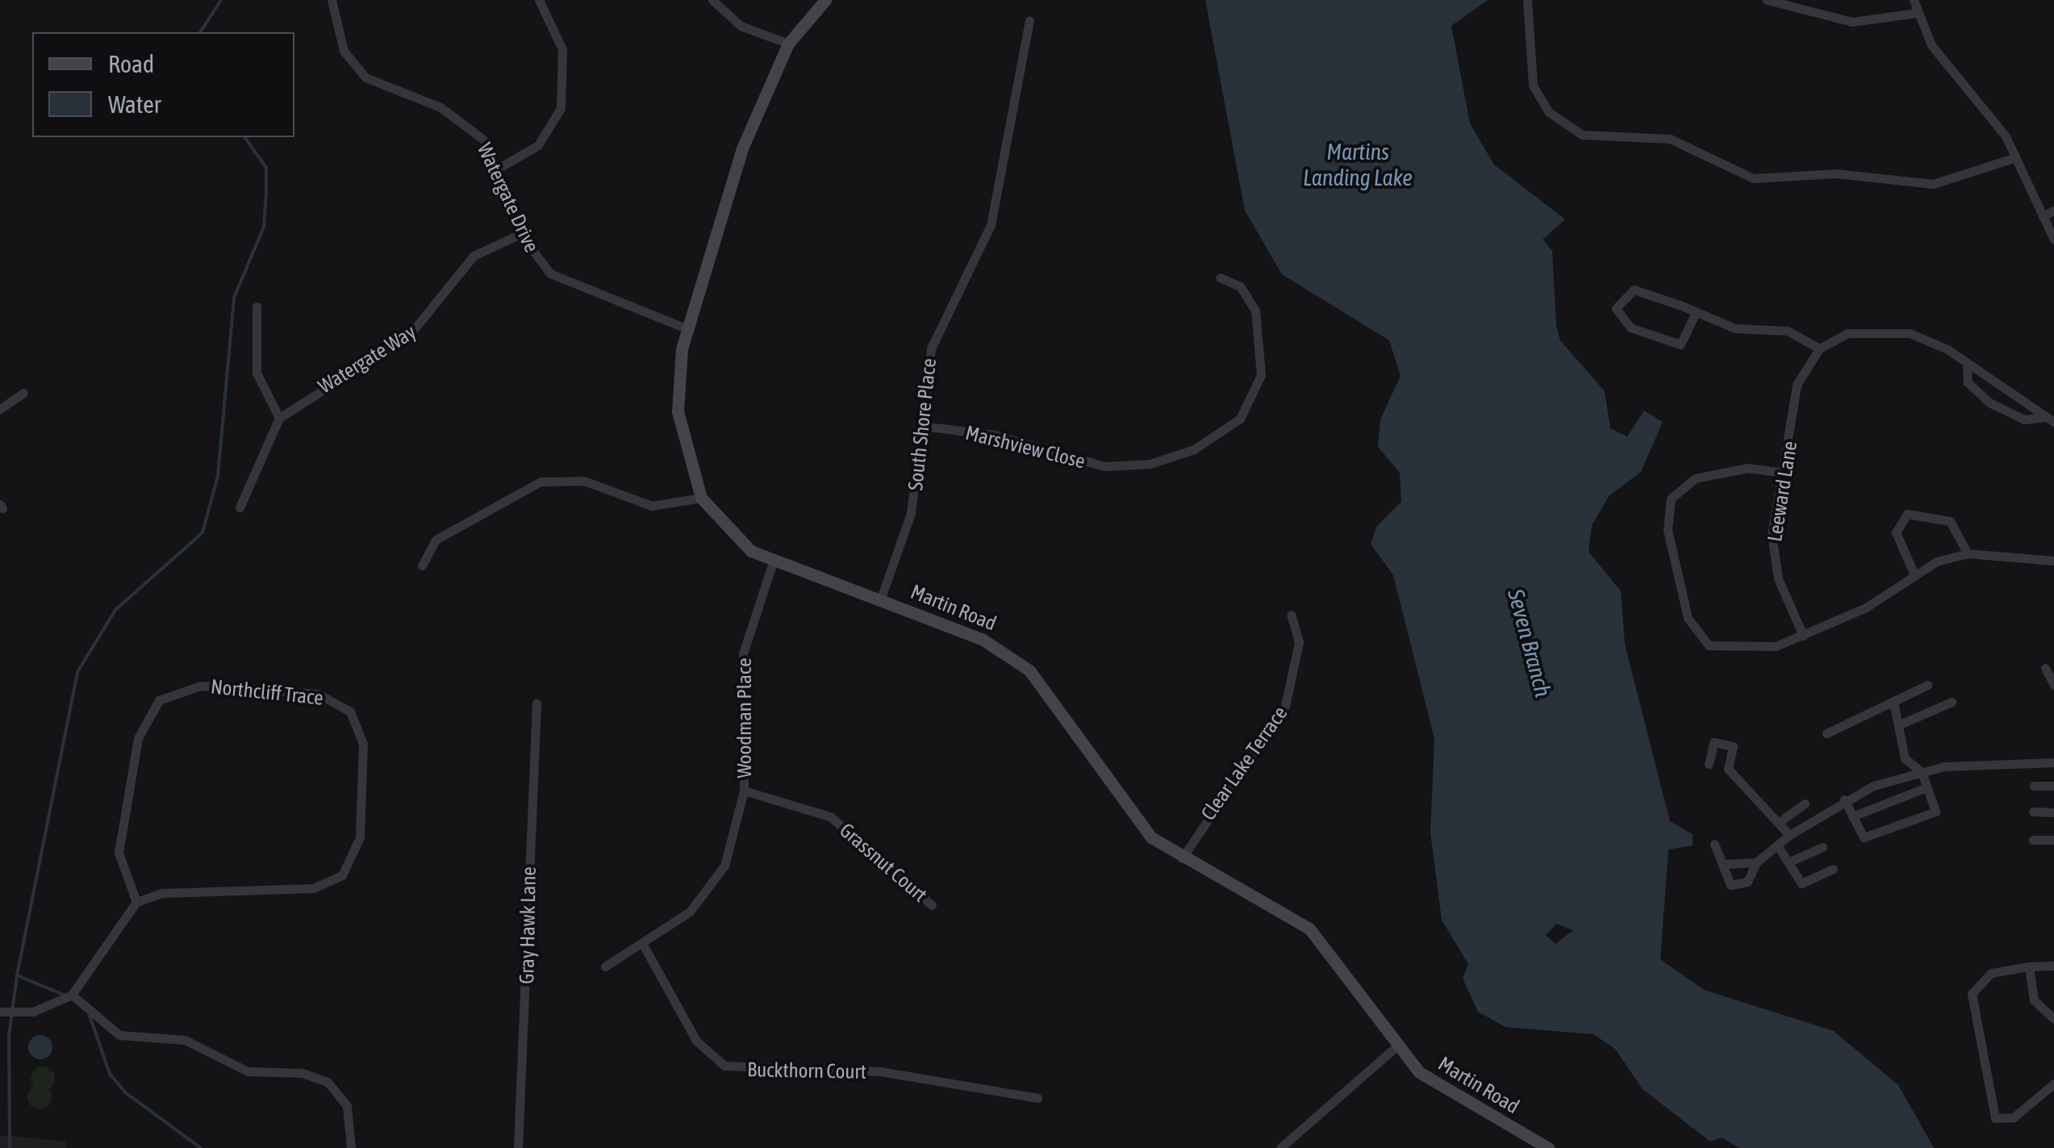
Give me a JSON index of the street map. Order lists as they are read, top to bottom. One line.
{"streets":{"street":["Watergate Drive","Watergate Way","South Shore Place","Marshview Close","Leeward Lane","Martin Road","Northcliff Trace","Woodman Place","Clear Lake Terrace","Grassnut Court","Gray Hawk Lane","Buckthorn Court"]},"crossings":[["Watergate Drive","Watergate Way"],["Watergate Drive","Martin Road"],["South Shore Place","Marshview Close"],["South Shore Place","Martin Road"],["Martin Road","Woodman Place"],["Martin Road","Clear Lake Terrace"],["Woodman Place","Grassnut Court"],["Woodman Place","Buckthorn Court"]],"water":["Martins Landing Lake","Seven Branch"],"legend":["Road","Water"]}
